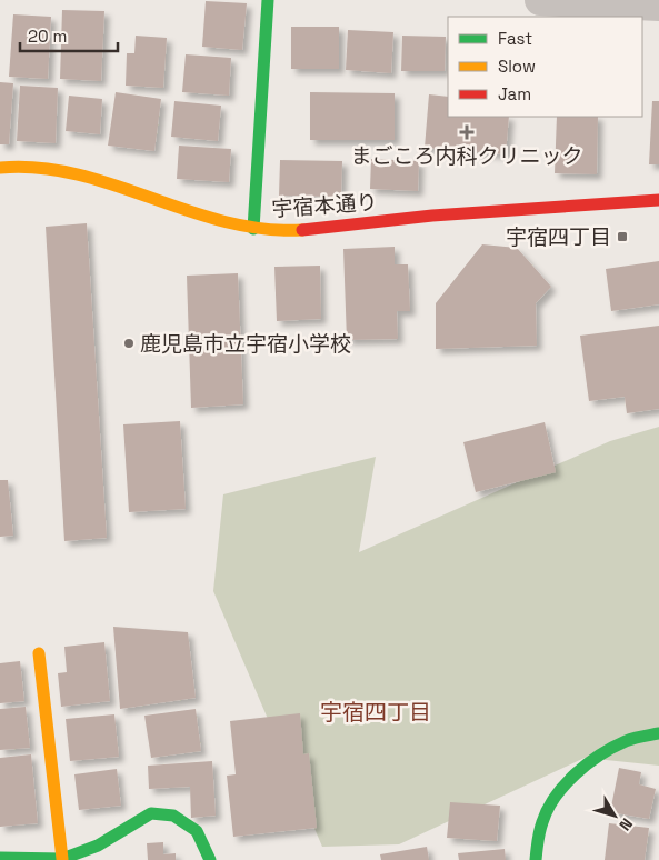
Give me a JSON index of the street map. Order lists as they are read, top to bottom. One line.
{"streets":{"street":["宇宿本通り"]},"districts":["宇宿四丁目"],"places":{"health":["まごころ内科クリニック"],"transit":["宇宿四丁目"],"other":["鹿児島市立宇宿小学校"]},"legend":["Fast","Slow","Jam"],"scale_bar":"20 m","north":"bottom right"}
